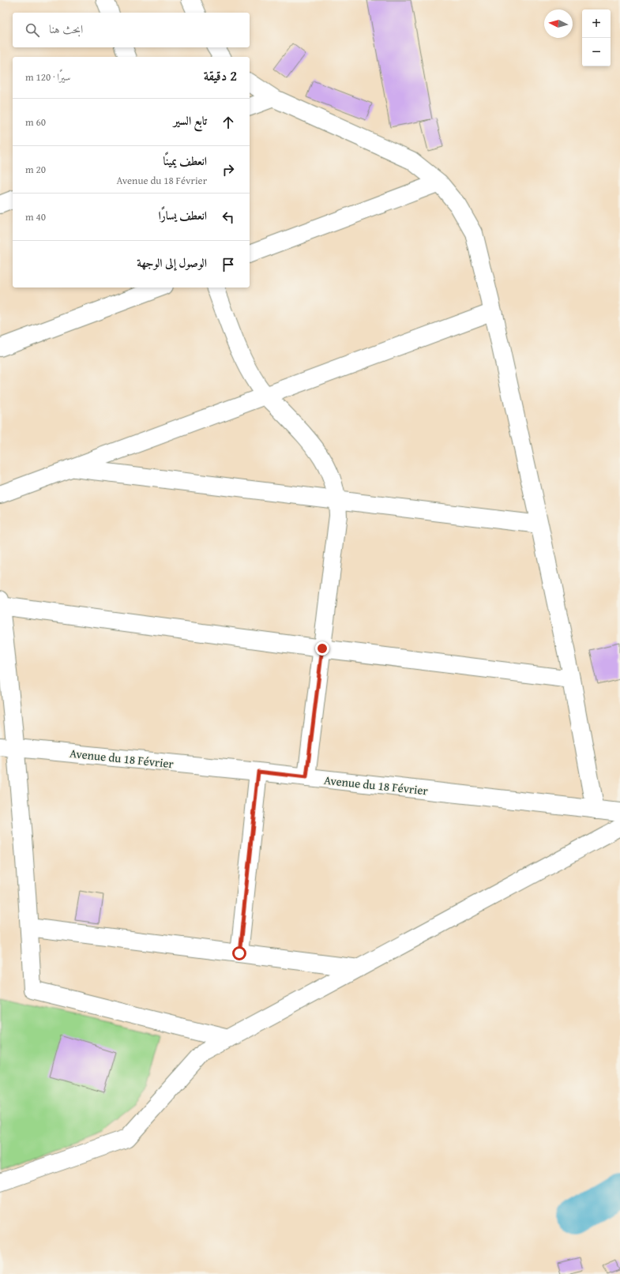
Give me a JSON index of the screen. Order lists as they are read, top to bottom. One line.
{"streets":{"street":["Avenue du 18 Février"]},"north":"left","page":{"map_buttons":["+","−"],"search":"ابحث هنا","heading":["2 دقيقة","سيرًا · 120 m"],"list":[["تابع السير","60 m"],["انعطف يمينًا","Avenue du 18 Février","20 m"],["انعطف يسارًا","40 m"],"الوصول إلى الوجهة"]}}
